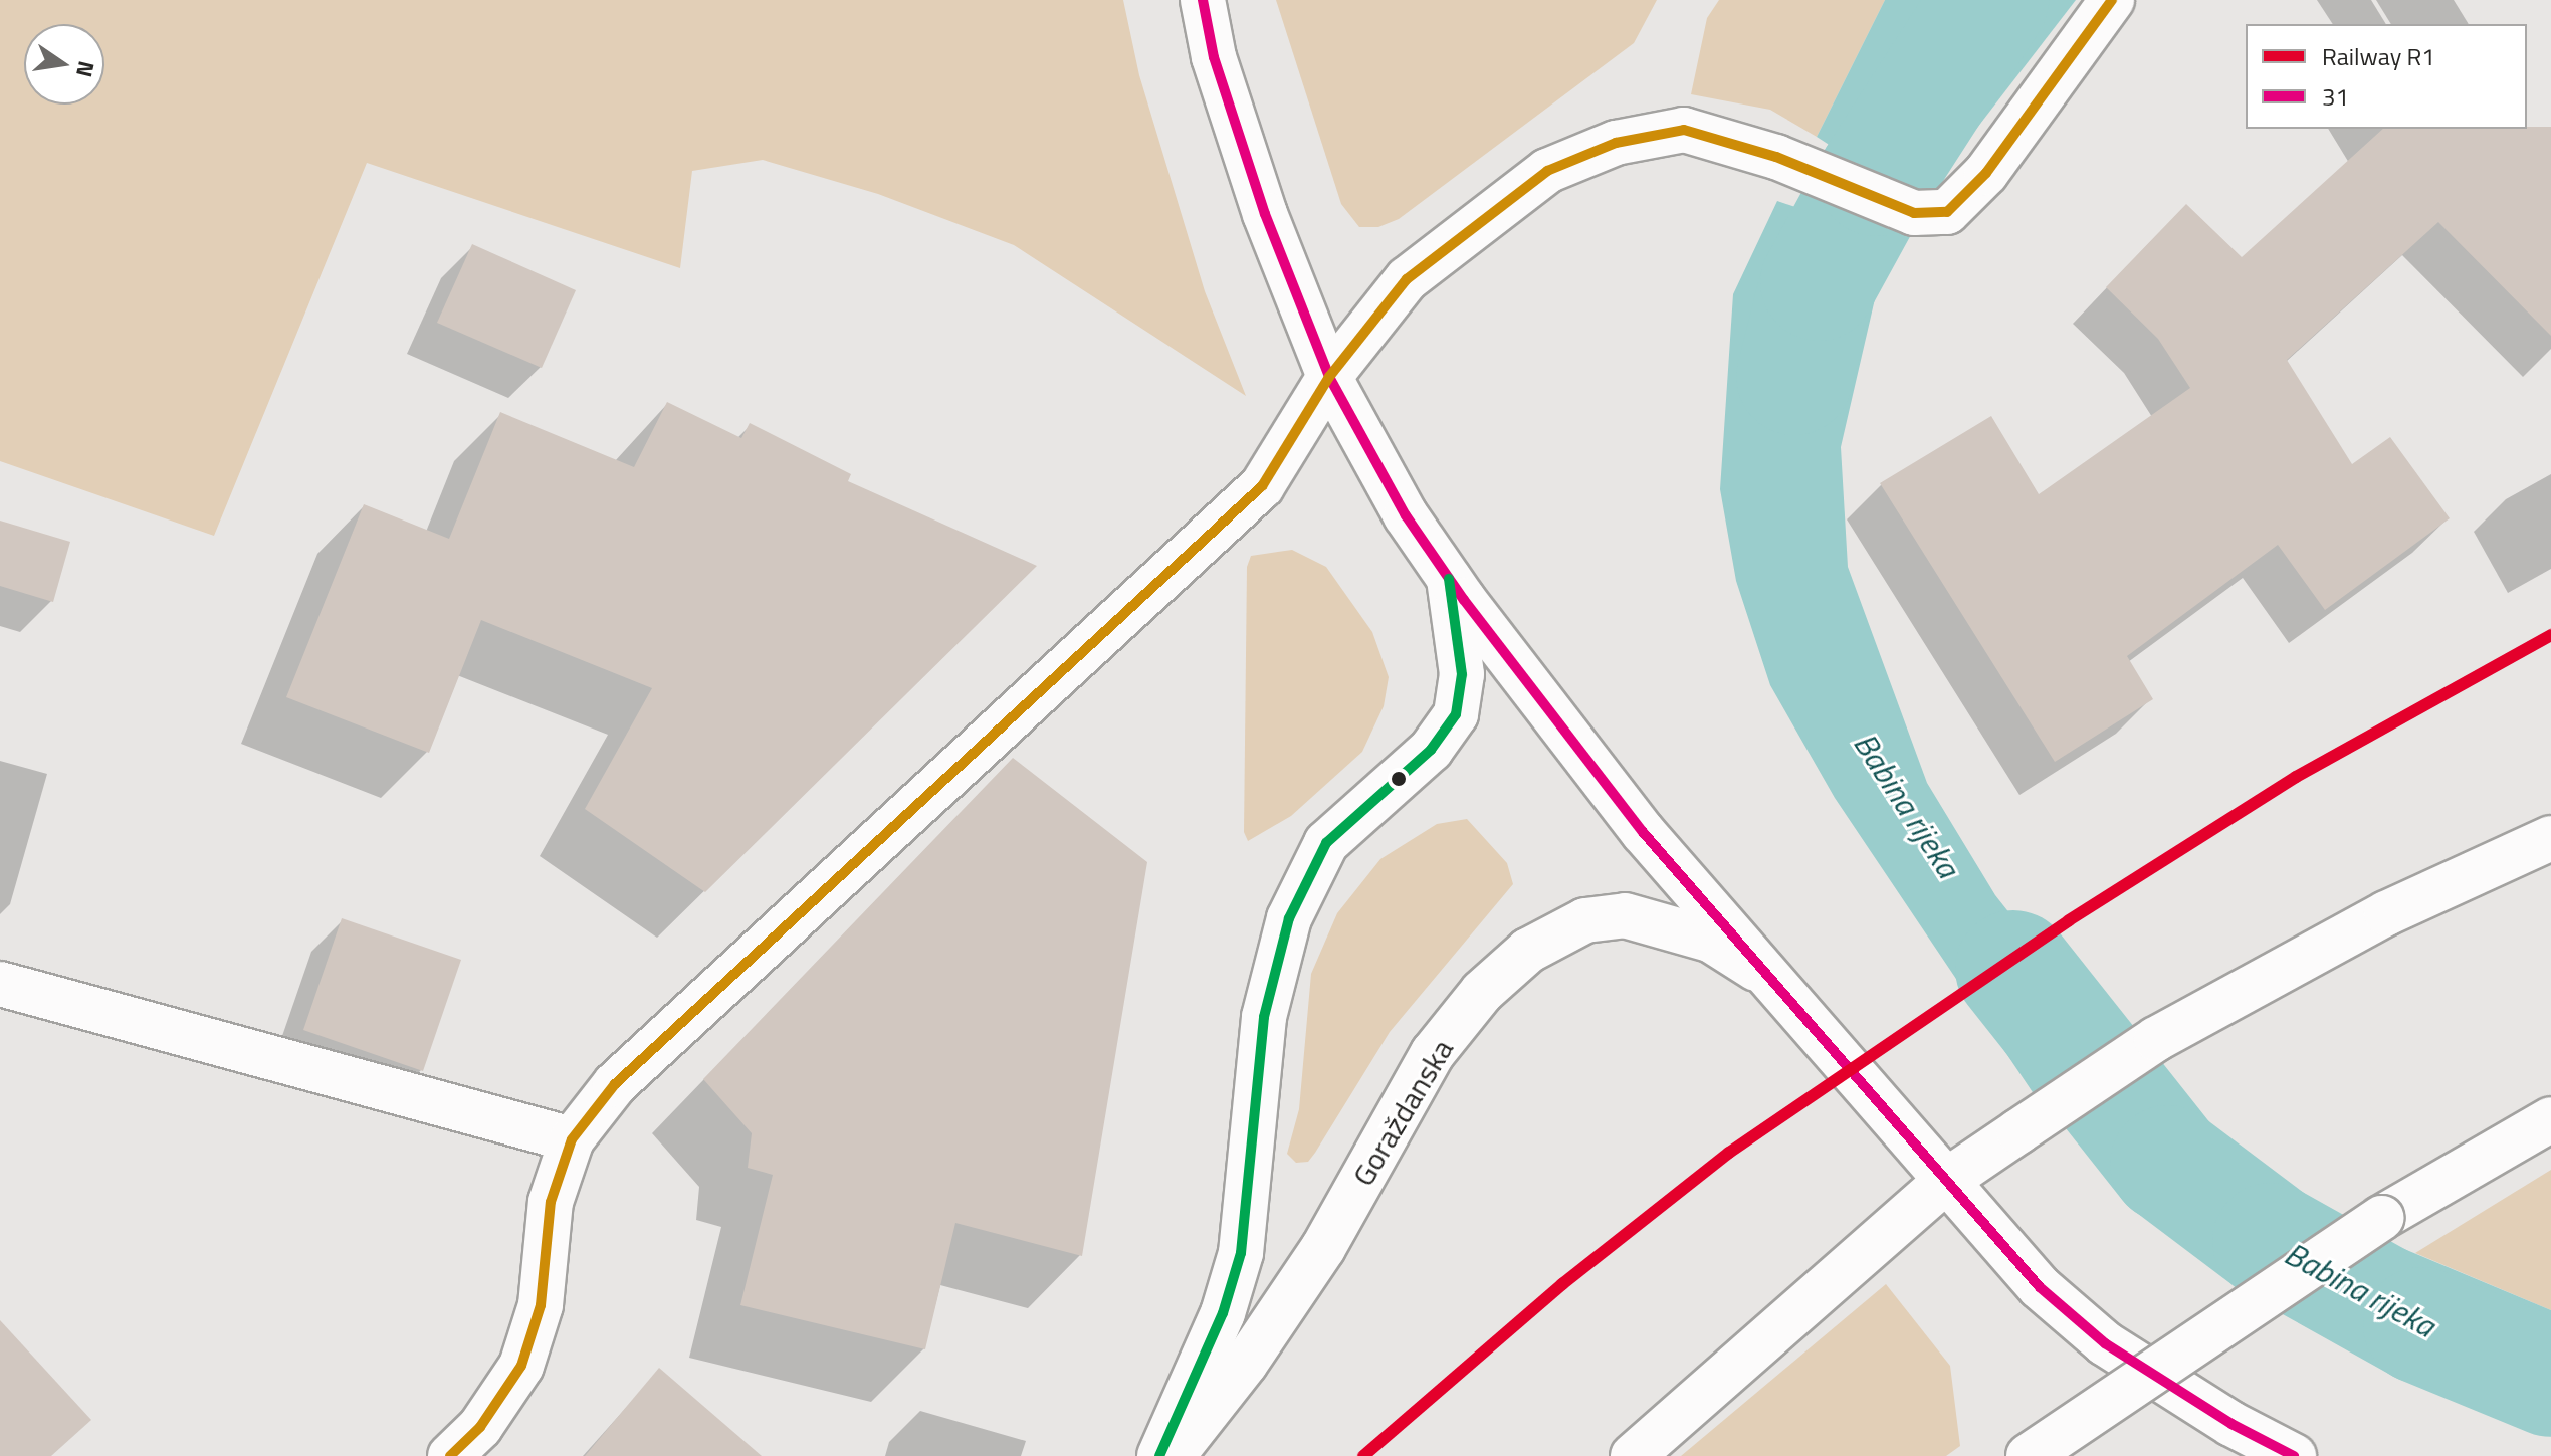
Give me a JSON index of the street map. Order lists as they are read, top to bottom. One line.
{"streets":{"main road":["Goraždanska"]},"water":["Babina rijeka"],"lines":["transit line 31","rail line R1"],"legend":["Railway R1","31"],"north":"right"}
